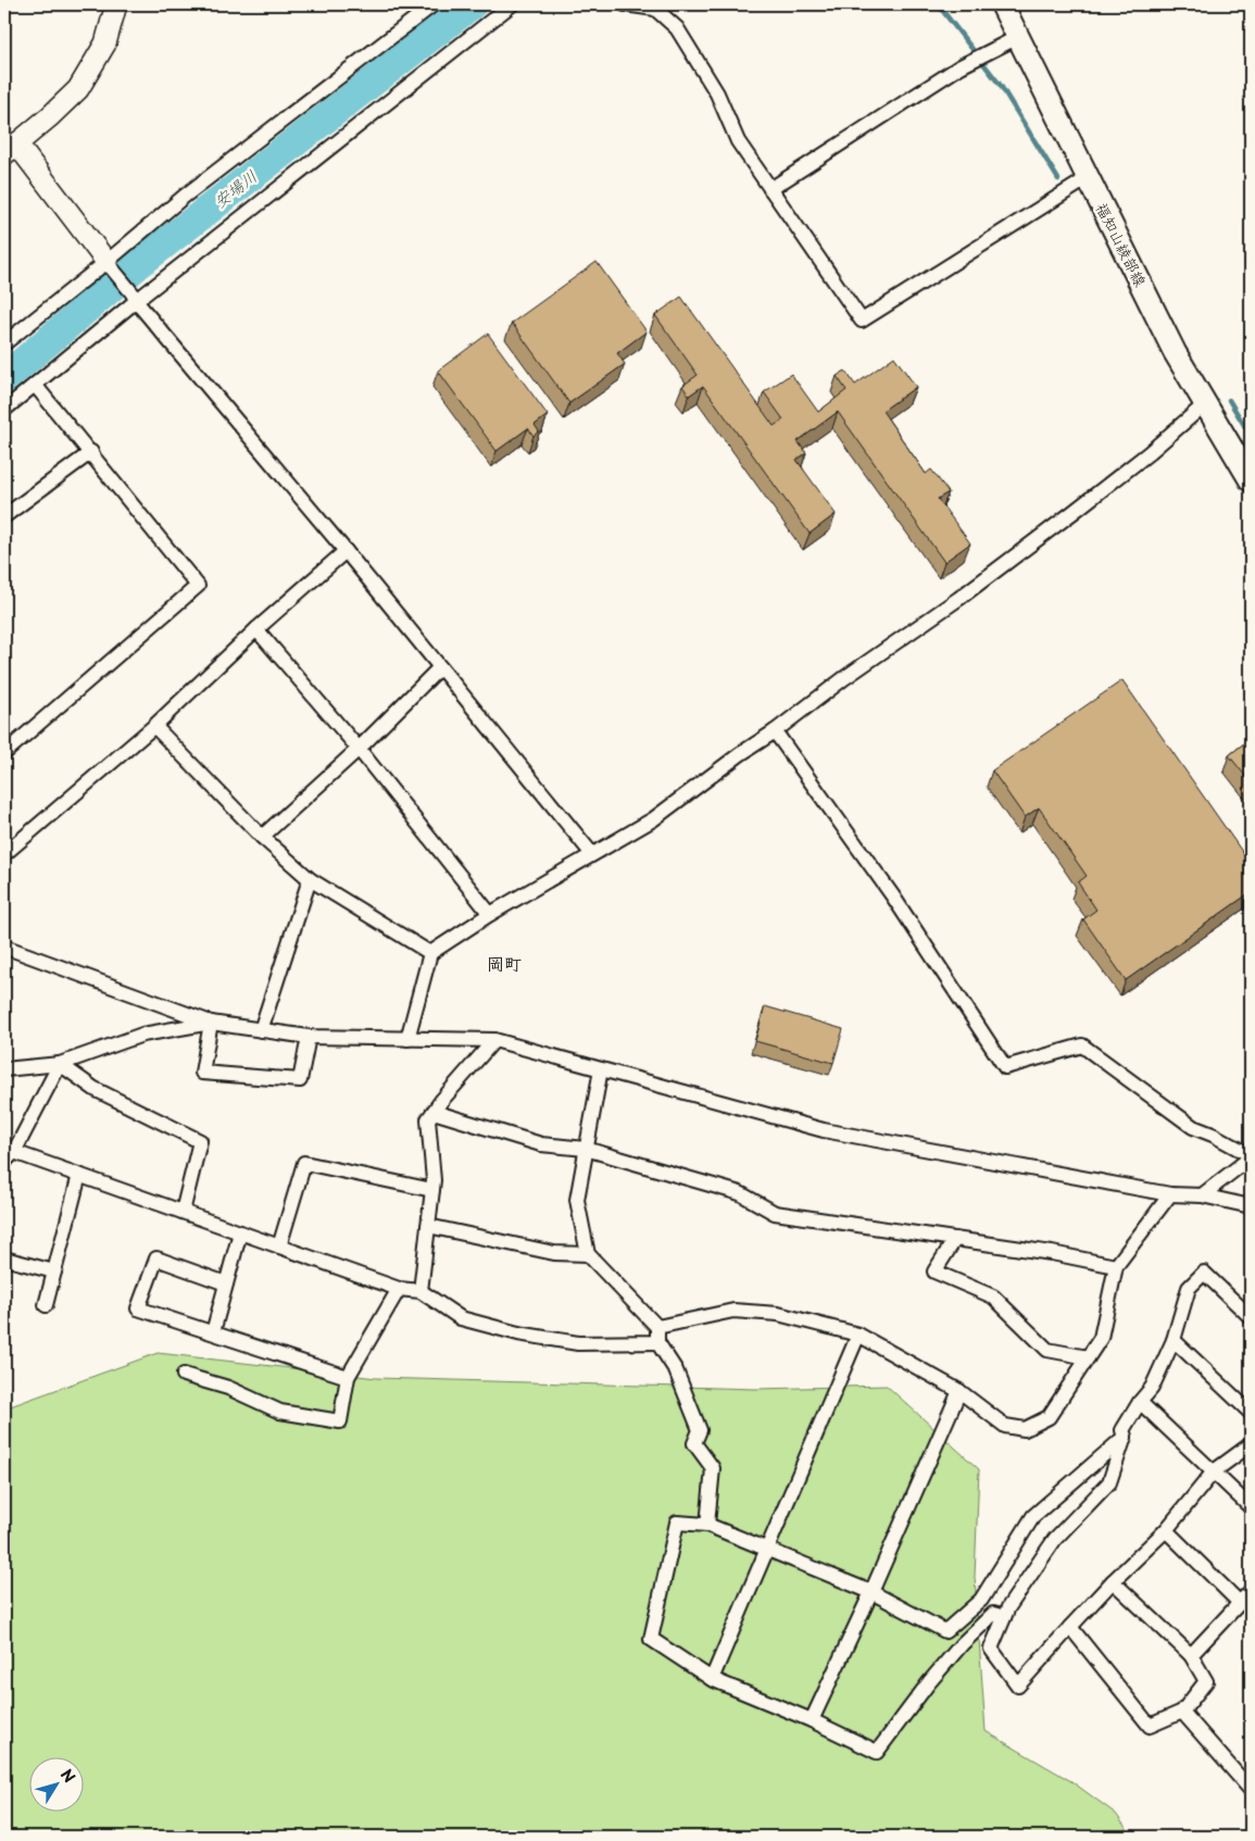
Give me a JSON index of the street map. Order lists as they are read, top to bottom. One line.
{"streets":{"main road":["福知山綾部線"]},"districts":["岡町"],"water":["安場川"],"north":"top right"}
